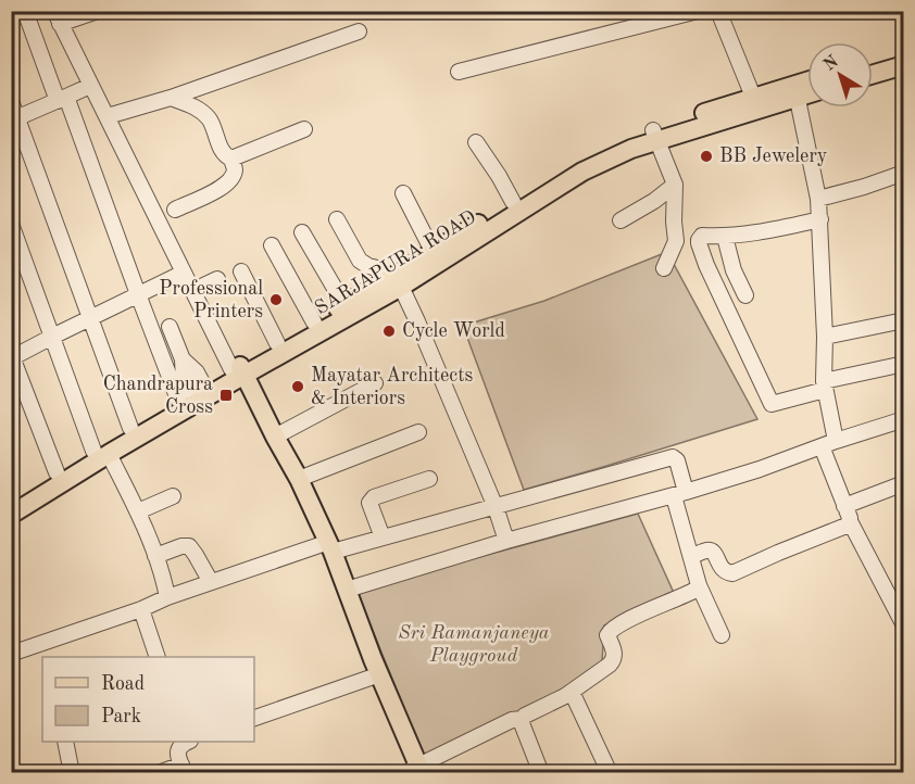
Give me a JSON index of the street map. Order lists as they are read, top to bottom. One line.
{"streets":{"main road":["SARJAPURA ROAD"]},"parks":["Sri Ramanjaneya Playgroud"],"places":{"other":["BB Jewelery","Professional Printers","Cycle World","Mayatar Architects & Interiors"],"transit":["Chandrapura Cross"]},"legend":["Road","Park"],"north":"top left"}
